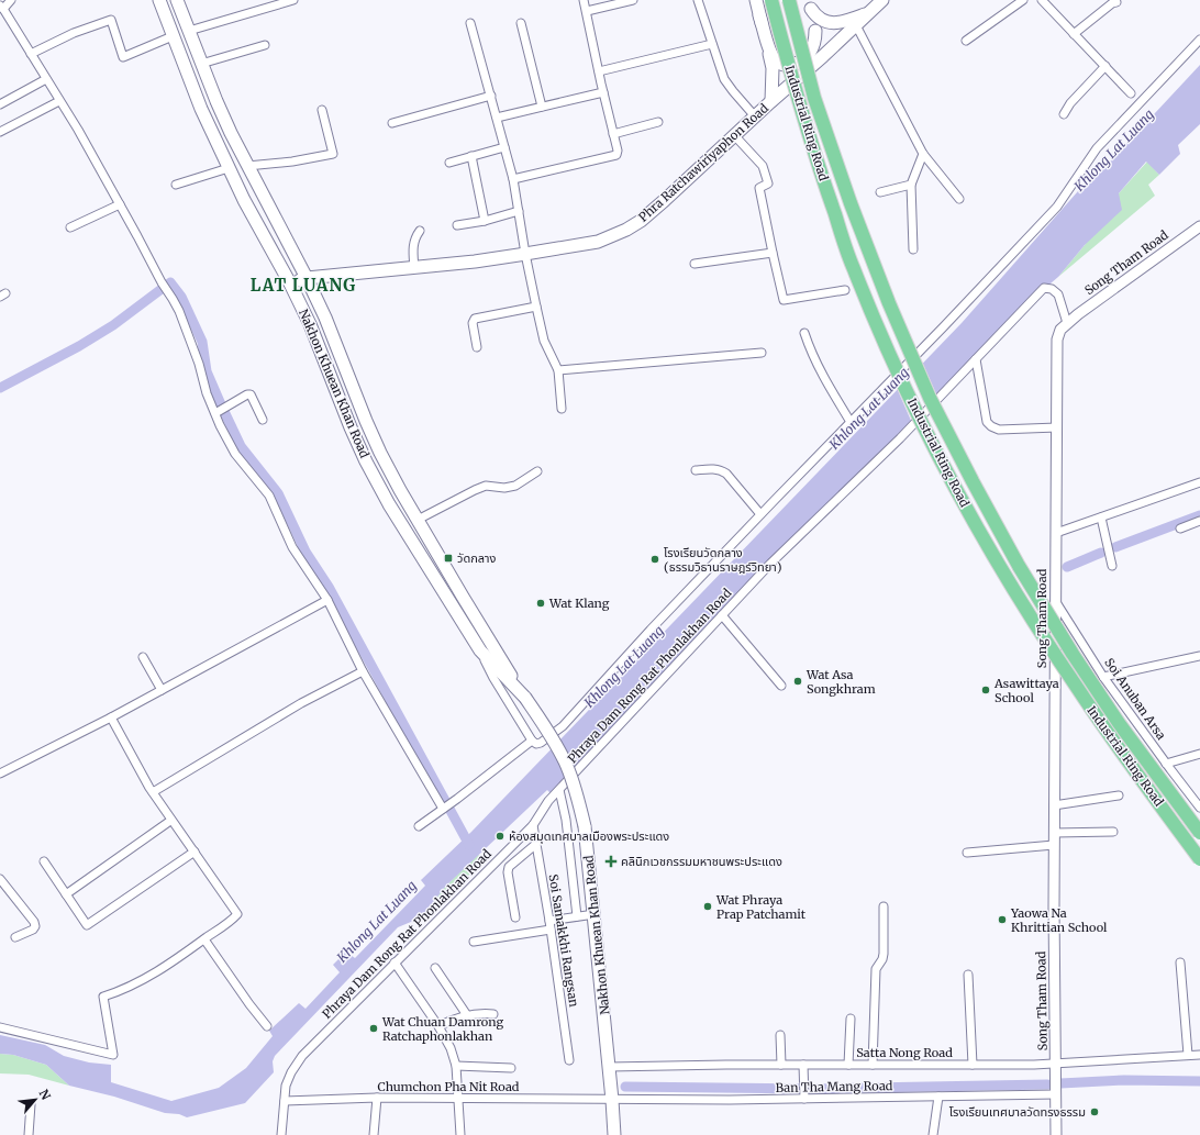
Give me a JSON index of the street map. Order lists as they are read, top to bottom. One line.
{"streets":{"main road":["Industrial Ring Road","Phra Ratchawiriyaphon Road","Nakhon Khuean Khan Road"],"street":["Song Tham Road","Phraya Dam Rong Rat Phonlakhan Road","Soi Anuban Arsa","Soi Samakkhi Rangsan","Satta Nong Road","Chumchon Pha Nit Road","Ban Tha Mang Road"]},"crossings":[["Industrial Ring Road","Phra Ratchawiriyaphon Road"],["Phra Ratchawiriyaphon Road","Nakhon Khuean Khan Road"],["Song Tham Road","Phraya Dam Rong Rat Phonlakhan Road"],["Song Tham Road","Soi Anuban Arsa"],["Song Tham Road","Satta Nong Road"],["Song Tham Road","Ban Tha Mang Road"],["Nakhon Khuean Khan Road","Satta Nong Road"],["Nakhon Khuean Khan Road","Chumchon Pha Nit Road"],["Nakhon Khuean Khan Road","Ban Tha Mang Road"],["Phraya Dam Rong Rat Phonlakhan Road","Soi Samakkhi Rangsan"],["Phraya Dam Rong Rat Phonlakhan Road","Chumchon Pha Nit Road"],["Chumchon Pha Nit Road","Ban Tha Mang Road"]],"districts":["LAT LUANG"],"water":["Khlong Lat Luang"],"places":{"transit":["วัดกลาง"],"other":["โรงเรียนวัดกลาง (ธรรมวิธานราษฎร์วิทยา)","Wat Klang","Wat Asa Songkhram","Asawittaya School","ห้องสมุดเทศบาลเมืองพระประแดง","Wat Phraya Prap Patchamit","Yaowa Na Khrittian School","Wat Chuan Damrong Ratchaphonlakhan","โรงเรียนเทศบาลวัดทรงธรรม"],"health":["คลินิกเวชกรรมมหาชนพระประแดง"]},"north":"top right"}
